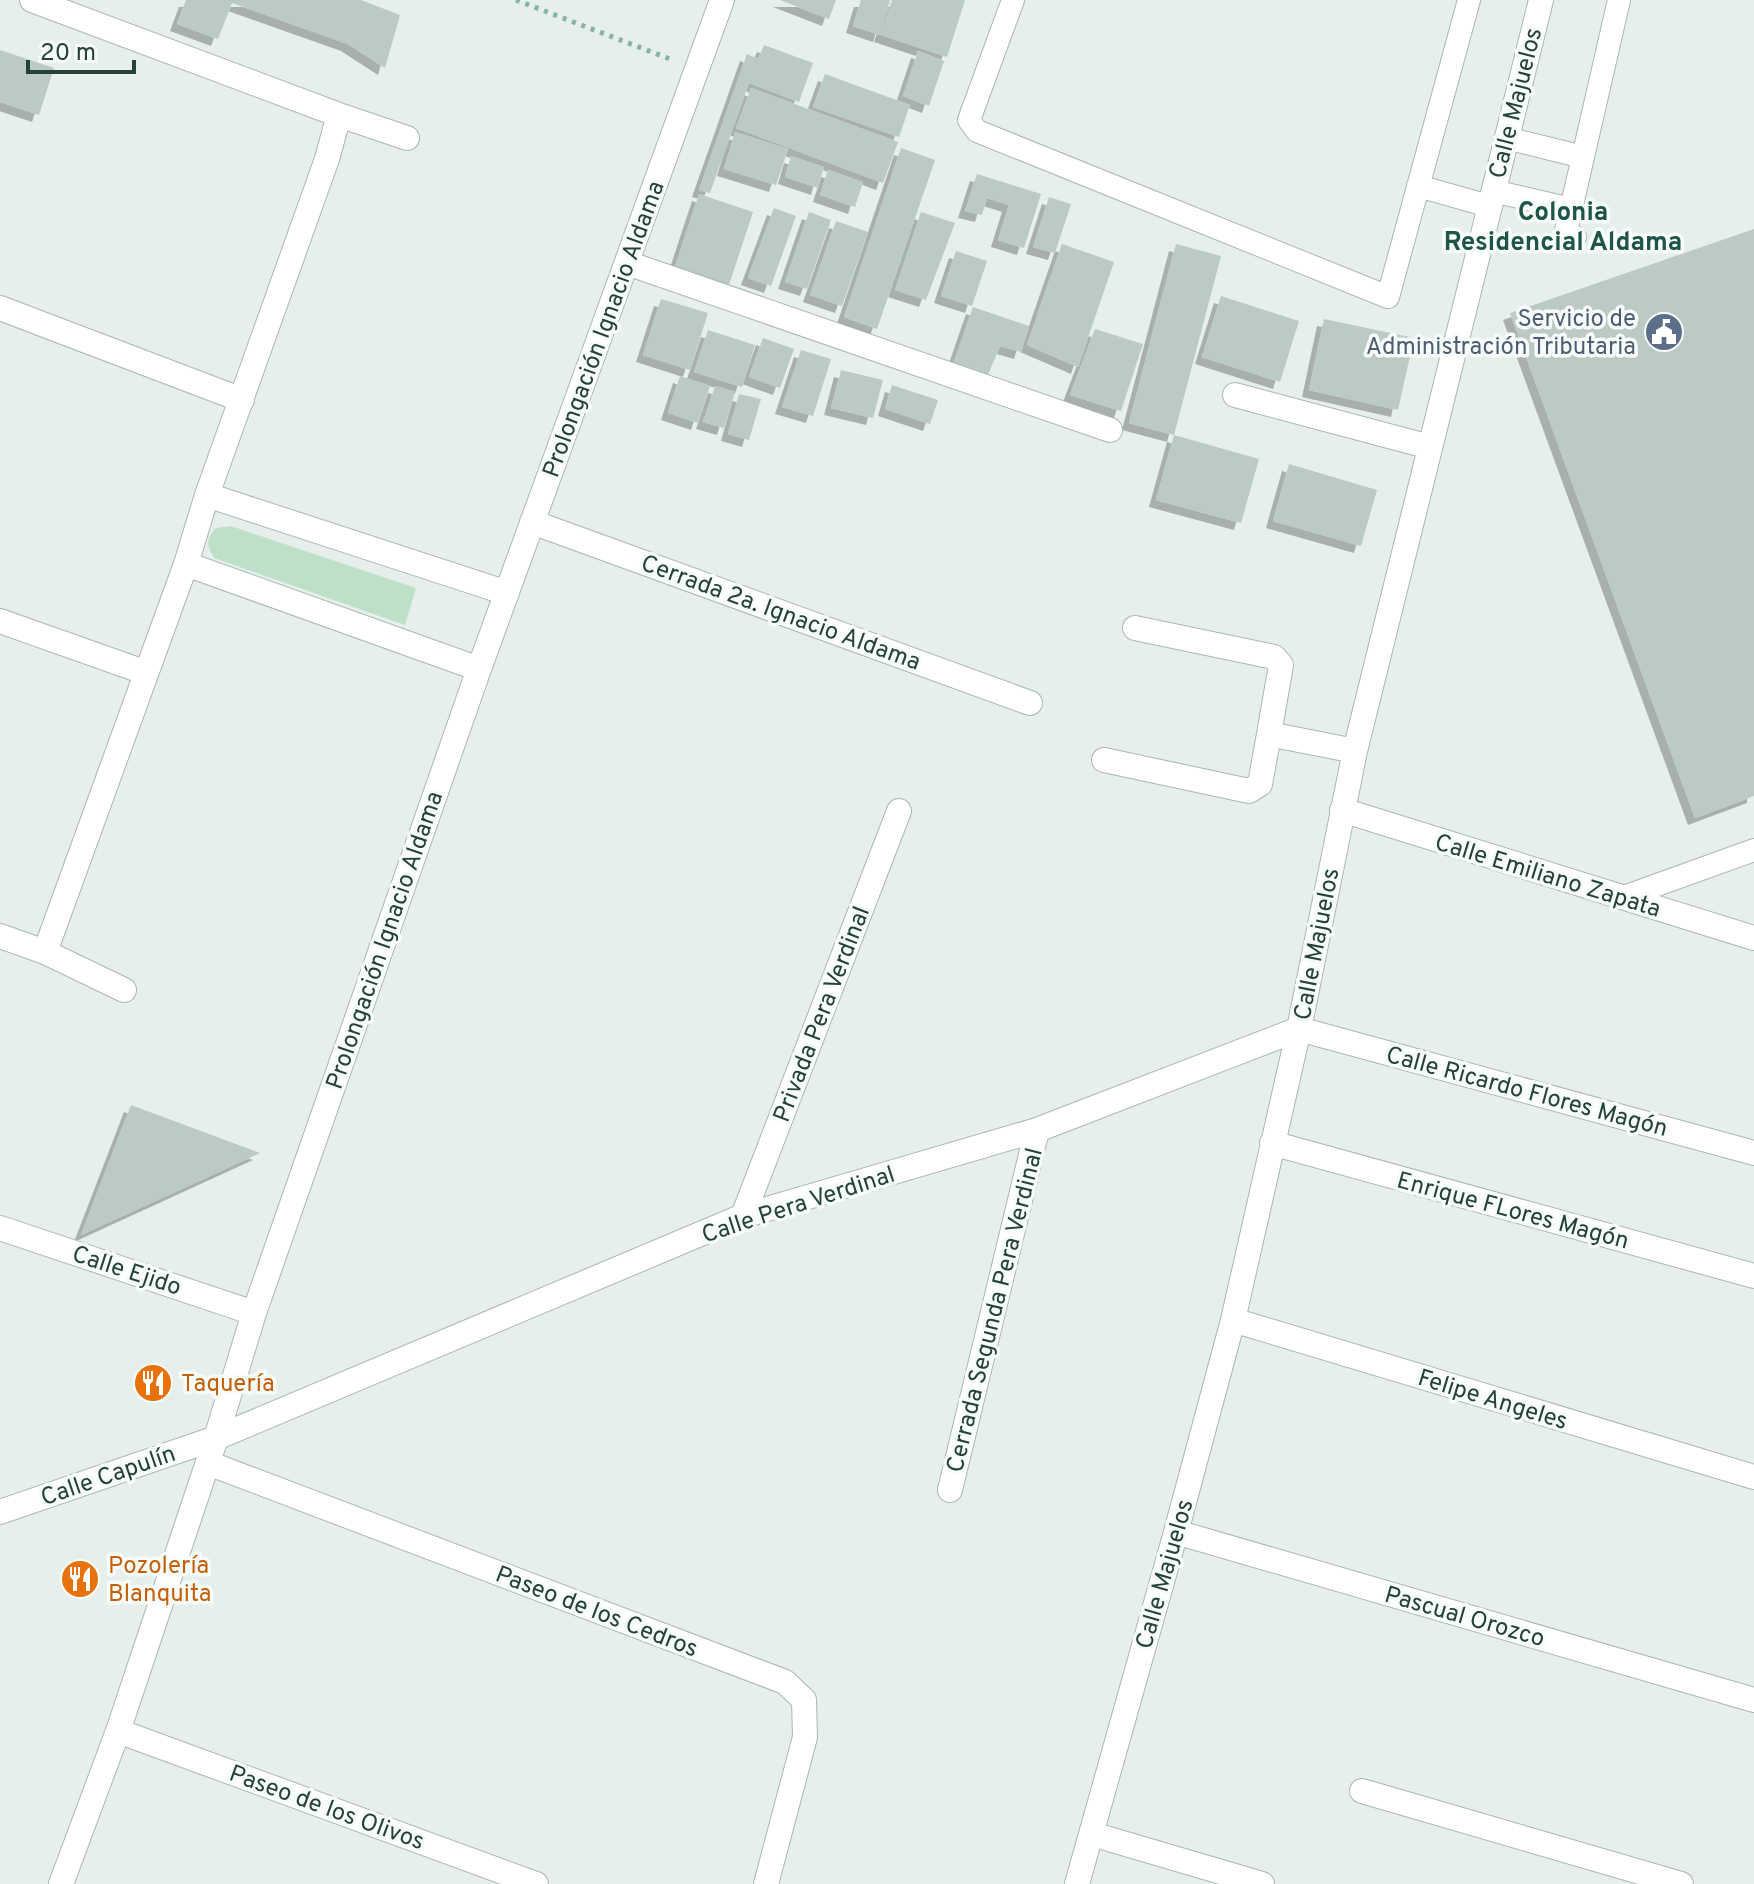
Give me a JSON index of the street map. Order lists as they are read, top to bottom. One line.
{"streets":{"street":["Calle Majuelos","Prolongación Ignacio Aldama","Cerrada 2a. Ignacio Aldama","Calle Emiliano Zapata","Privada Pera Verdinal","Calle Ricardo Flores Magón","Calle Pera Verdinal","Enrique FLores Magón","Calle Ejido","Cerrada Segunda Pera Verdinal","Felipe Angeles","Calle Capulín","Paseo de los Cedros","Pascual Orozco","Paseo de los Olivos"]},"crossings":[["Calle Majuelos","Calle Emiliano Zapata"],["Calle Majuelos","Calle Ricardo Flores Magón"],["Calle Majuelos","Calle Pera Verdinal"],["Calle Majuelos","Enrique FLores Magón"],["Calle Majuelos","Felipe Angeles"],["Calle Majuelos","Pascual Orozco"],["Prolongación Ignacio Aldama","Cerrada 2a. Ignacio Aldama"],["Prolongación Ignacio Aldama","Calle Pera Verdinal"],["Prolongación Ignacio Aldama","Calle Ejido"],["Prolongación Ignacio Aldama","Calle Capulín"],["Prolongación Ignacio Aldama","Paseo de los Cedros"],["Prolongación Ignacio Aldama","Paseo de los Olivos"],["Privada Pera Verdinal","Calle Pera Verdinal"],["Calle Ricardo Flores Magón","Calle Pera Verdinal"],["Calle Pera Verdinal","Cerrada Segunda Pera Verdinal"],["Calle Pera Verdinal","Calle Capulín"]],"districts":["Colonia Residencial Aldama"],"places":{"public building":["Servicio de Administración Tributaria"],"restaurant":["Taquería","Pozolería Blanquita"]},"scale_bar":"20 m"}
